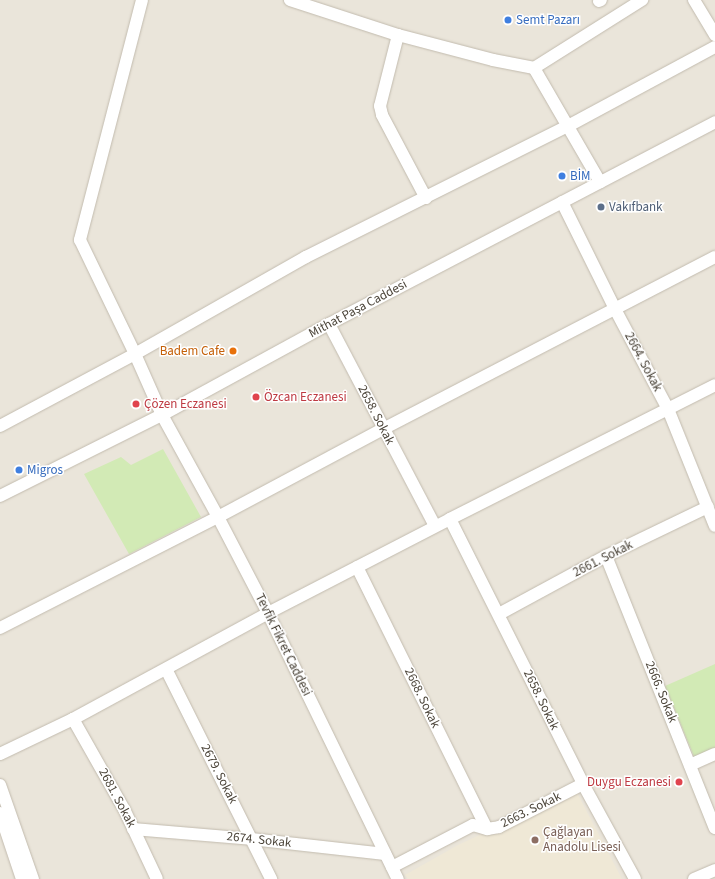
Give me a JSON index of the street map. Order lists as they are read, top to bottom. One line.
{"streets":{"street":["Mithat Paşa Caddesi","2664. Sokak","2658. Sokak","2661. Sokak","Tevfik Fikret Caddesi","2666. Sokak","2668. Sokak","2679. Sokak","2681. Sokak","2663. Sokak","2674. Sokak"]},"crossings":[["Mithat Paşa Caddesi","2664. Sokak"],["Mithat Paşa Caddesi","2658. Sokak"],["Mithat Paşa Caddesi","Tevfik Fikret Caddesi"],["2664. Sokak","2661. Sokak"],["2658. Sokak","2661. Sokak"],["2658. Sokak","2663. Sokak"],["2661. Sokak","2666. Sokak"],["Tevfik Fikret Caddesi","2663. Sokak"],["Tevfik Fikret Caddesi","2674. Sokak"],["2668. Sokak","2663. Sokak"],["2679. Sokak","2674. Sokak"],["2681. Sokak","2674. Sokak"]],"places":["Semt Pazarı","BİM","Vakıfbank","Badem Cafe","Özcan Eczanesi","Çözen Eczanesi","Migros","Duygu Eczanesi","Çağlayan Anadolu Lisesi"]}
